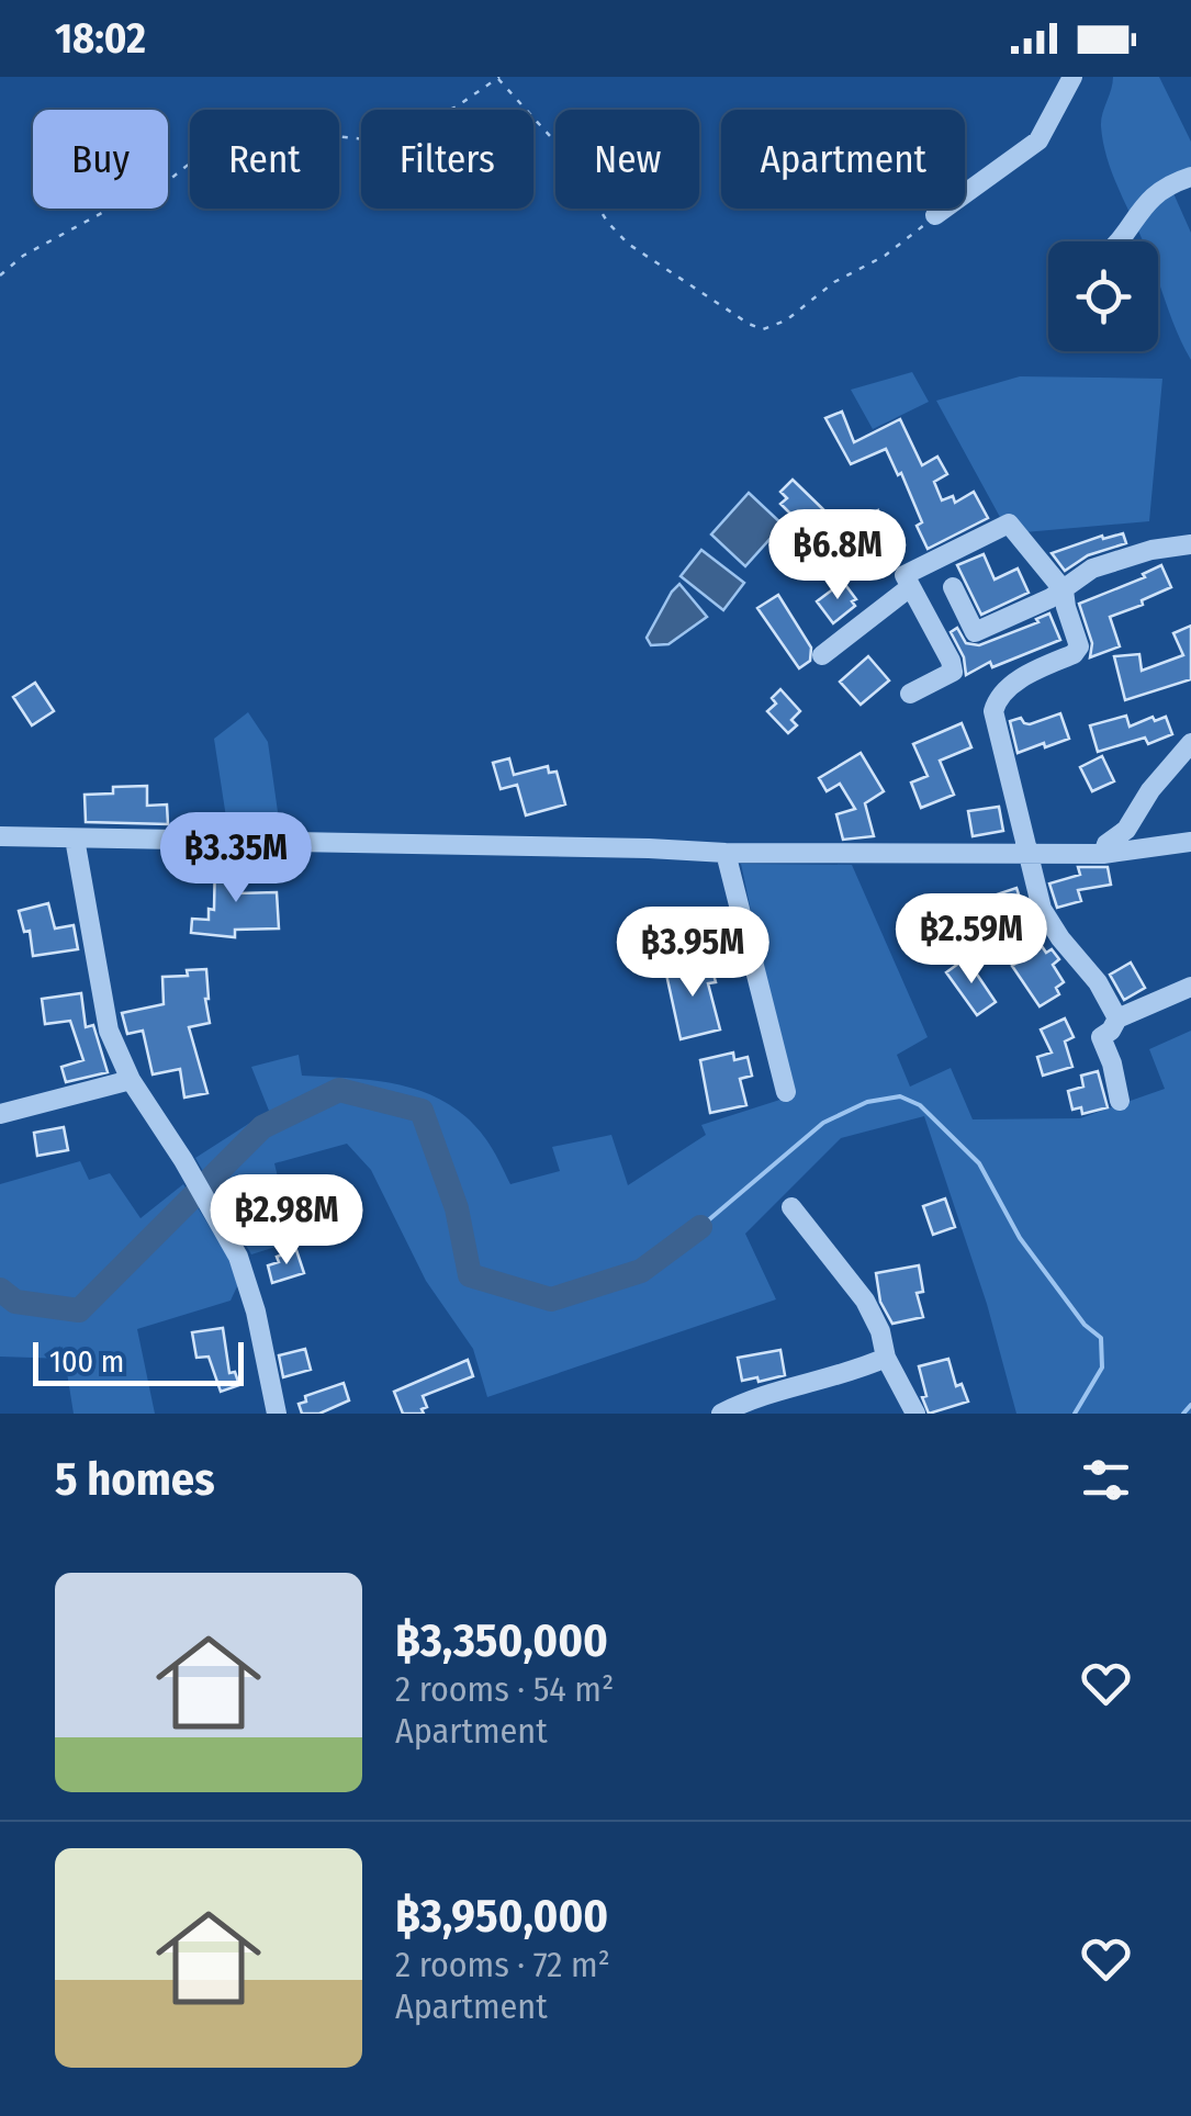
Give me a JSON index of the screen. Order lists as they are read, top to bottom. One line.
{"scale_bar":"100 m","page":{"status":"18:02","chip":["Buy","Rent","Filters","New","Apartment"],"price":["฿6.8M","฿3.35M","฿2.59M","฿3.95M","฿2.98M"],"scale":"100 m","heading":"5 homes","list":[{"name":"฿3,350,000","note":"2 rooms · 54 m² · Apartment"},{"name":"฿3,950,000","note":"2 rooms · 72 m² · Apartment"}]}}
